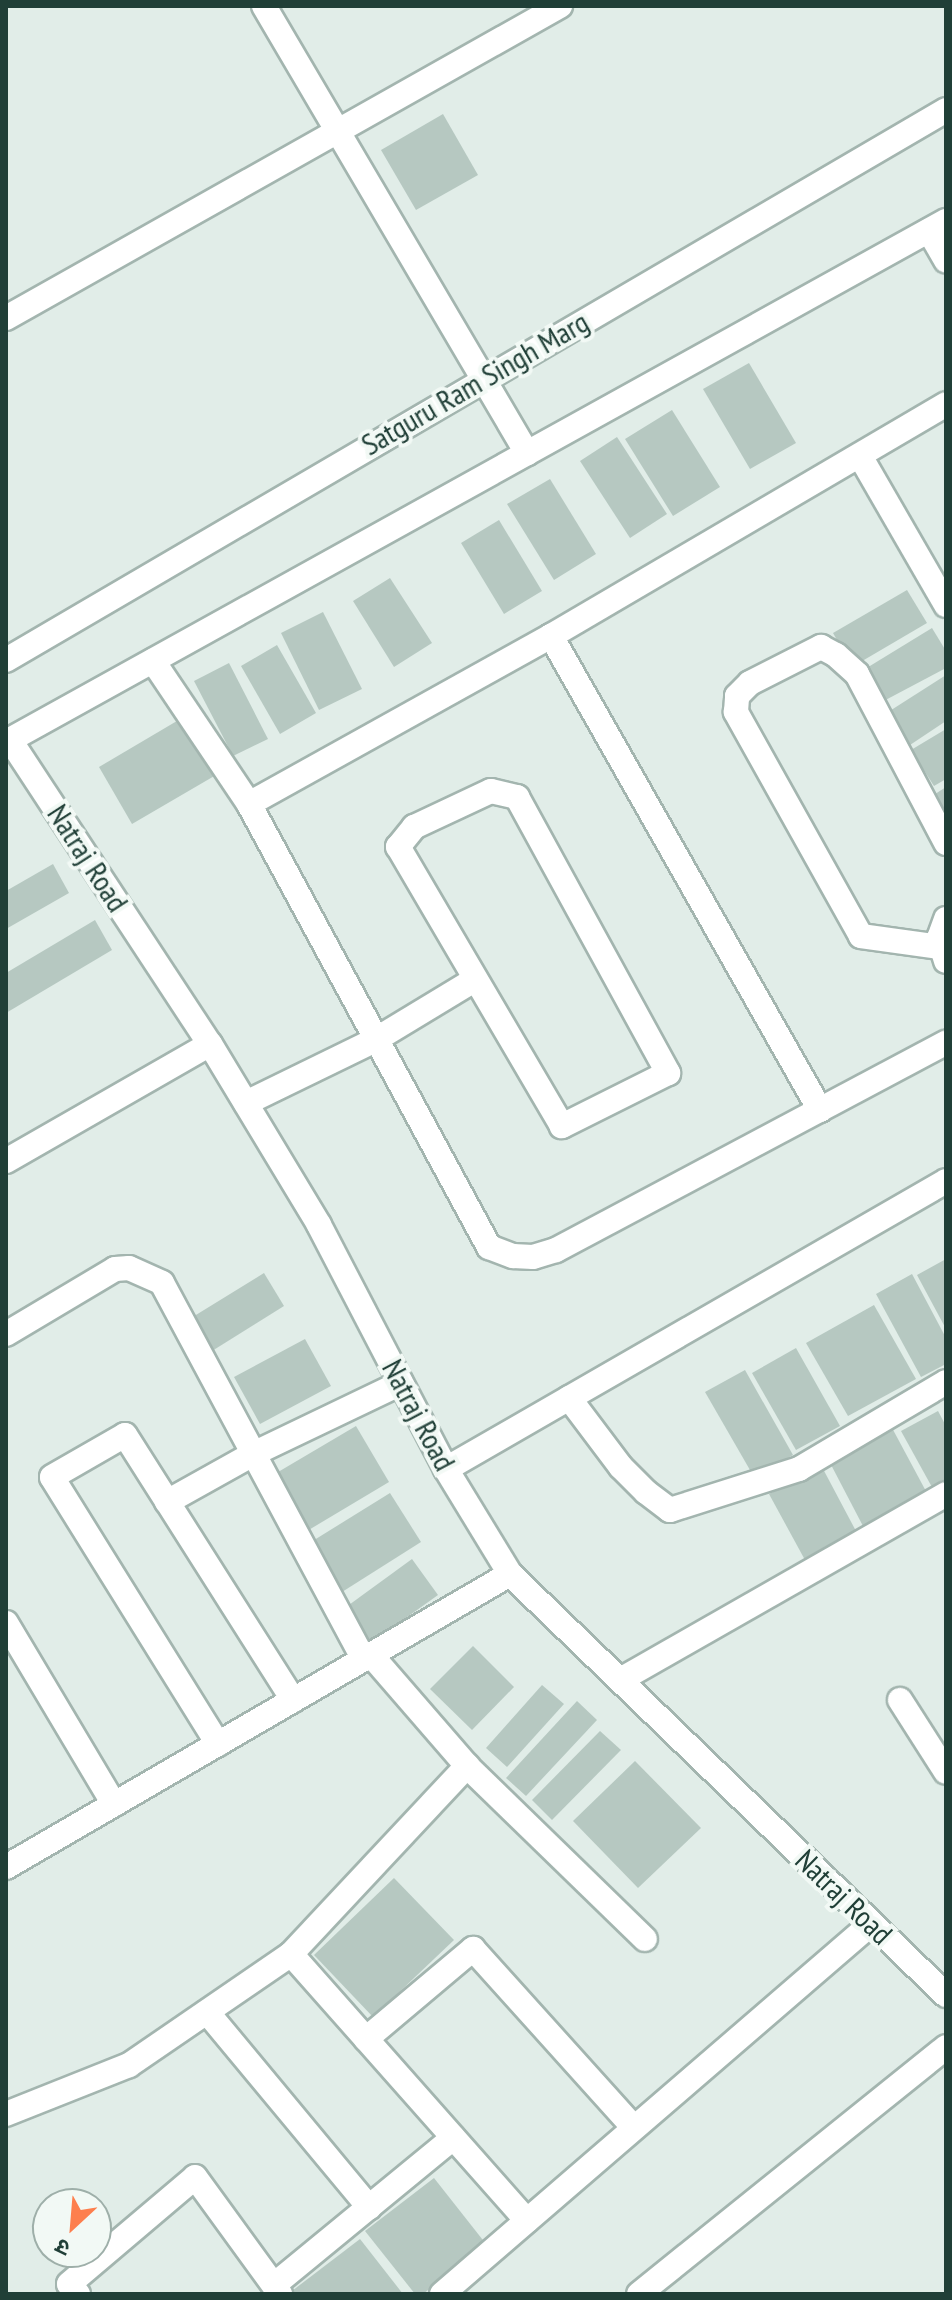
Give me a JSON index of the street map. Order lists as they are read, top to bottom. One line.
{"streets":{"street":["Satguru Ram Singh Marg","Natraj Road"]},"north":"bottom left"}
